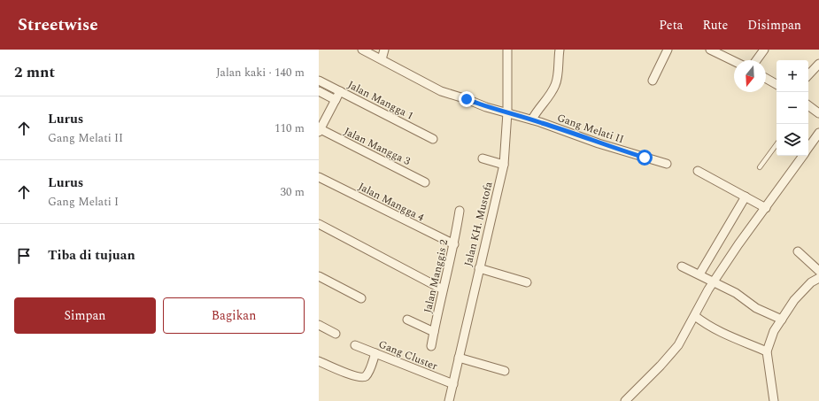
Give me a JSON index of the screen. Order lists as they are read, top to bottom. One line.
{"streets":{"street":["Jalan Mangga 1","Gang Melati II","Jalan Mangga 3","Jalan Mangga 4","Jalan KH. Mustofa","Jalan Manggis 2","Gang Cluster"]},"crossings":[["Gang Melati II","Jalan KH. Mustofa"],["Jalan Mangga 4","Jalan Manggis 2"],["Jalan KH. Mustofa","Gang Cluster"]],"north":"bottom","page":{"header":"Streetwise","nav":["Peta","Rute","Disimpan"],"heading":["2 mnt","Jalan kaki · 140 m"],"map_buttons":["+","−"],"list":[["Lurus","Gang Melati II","110 m"],["Lurus","Gang Melati I","30 m"],"Tiba di tujuan"],"buttons":["Simpan","Bagikan"]}}
